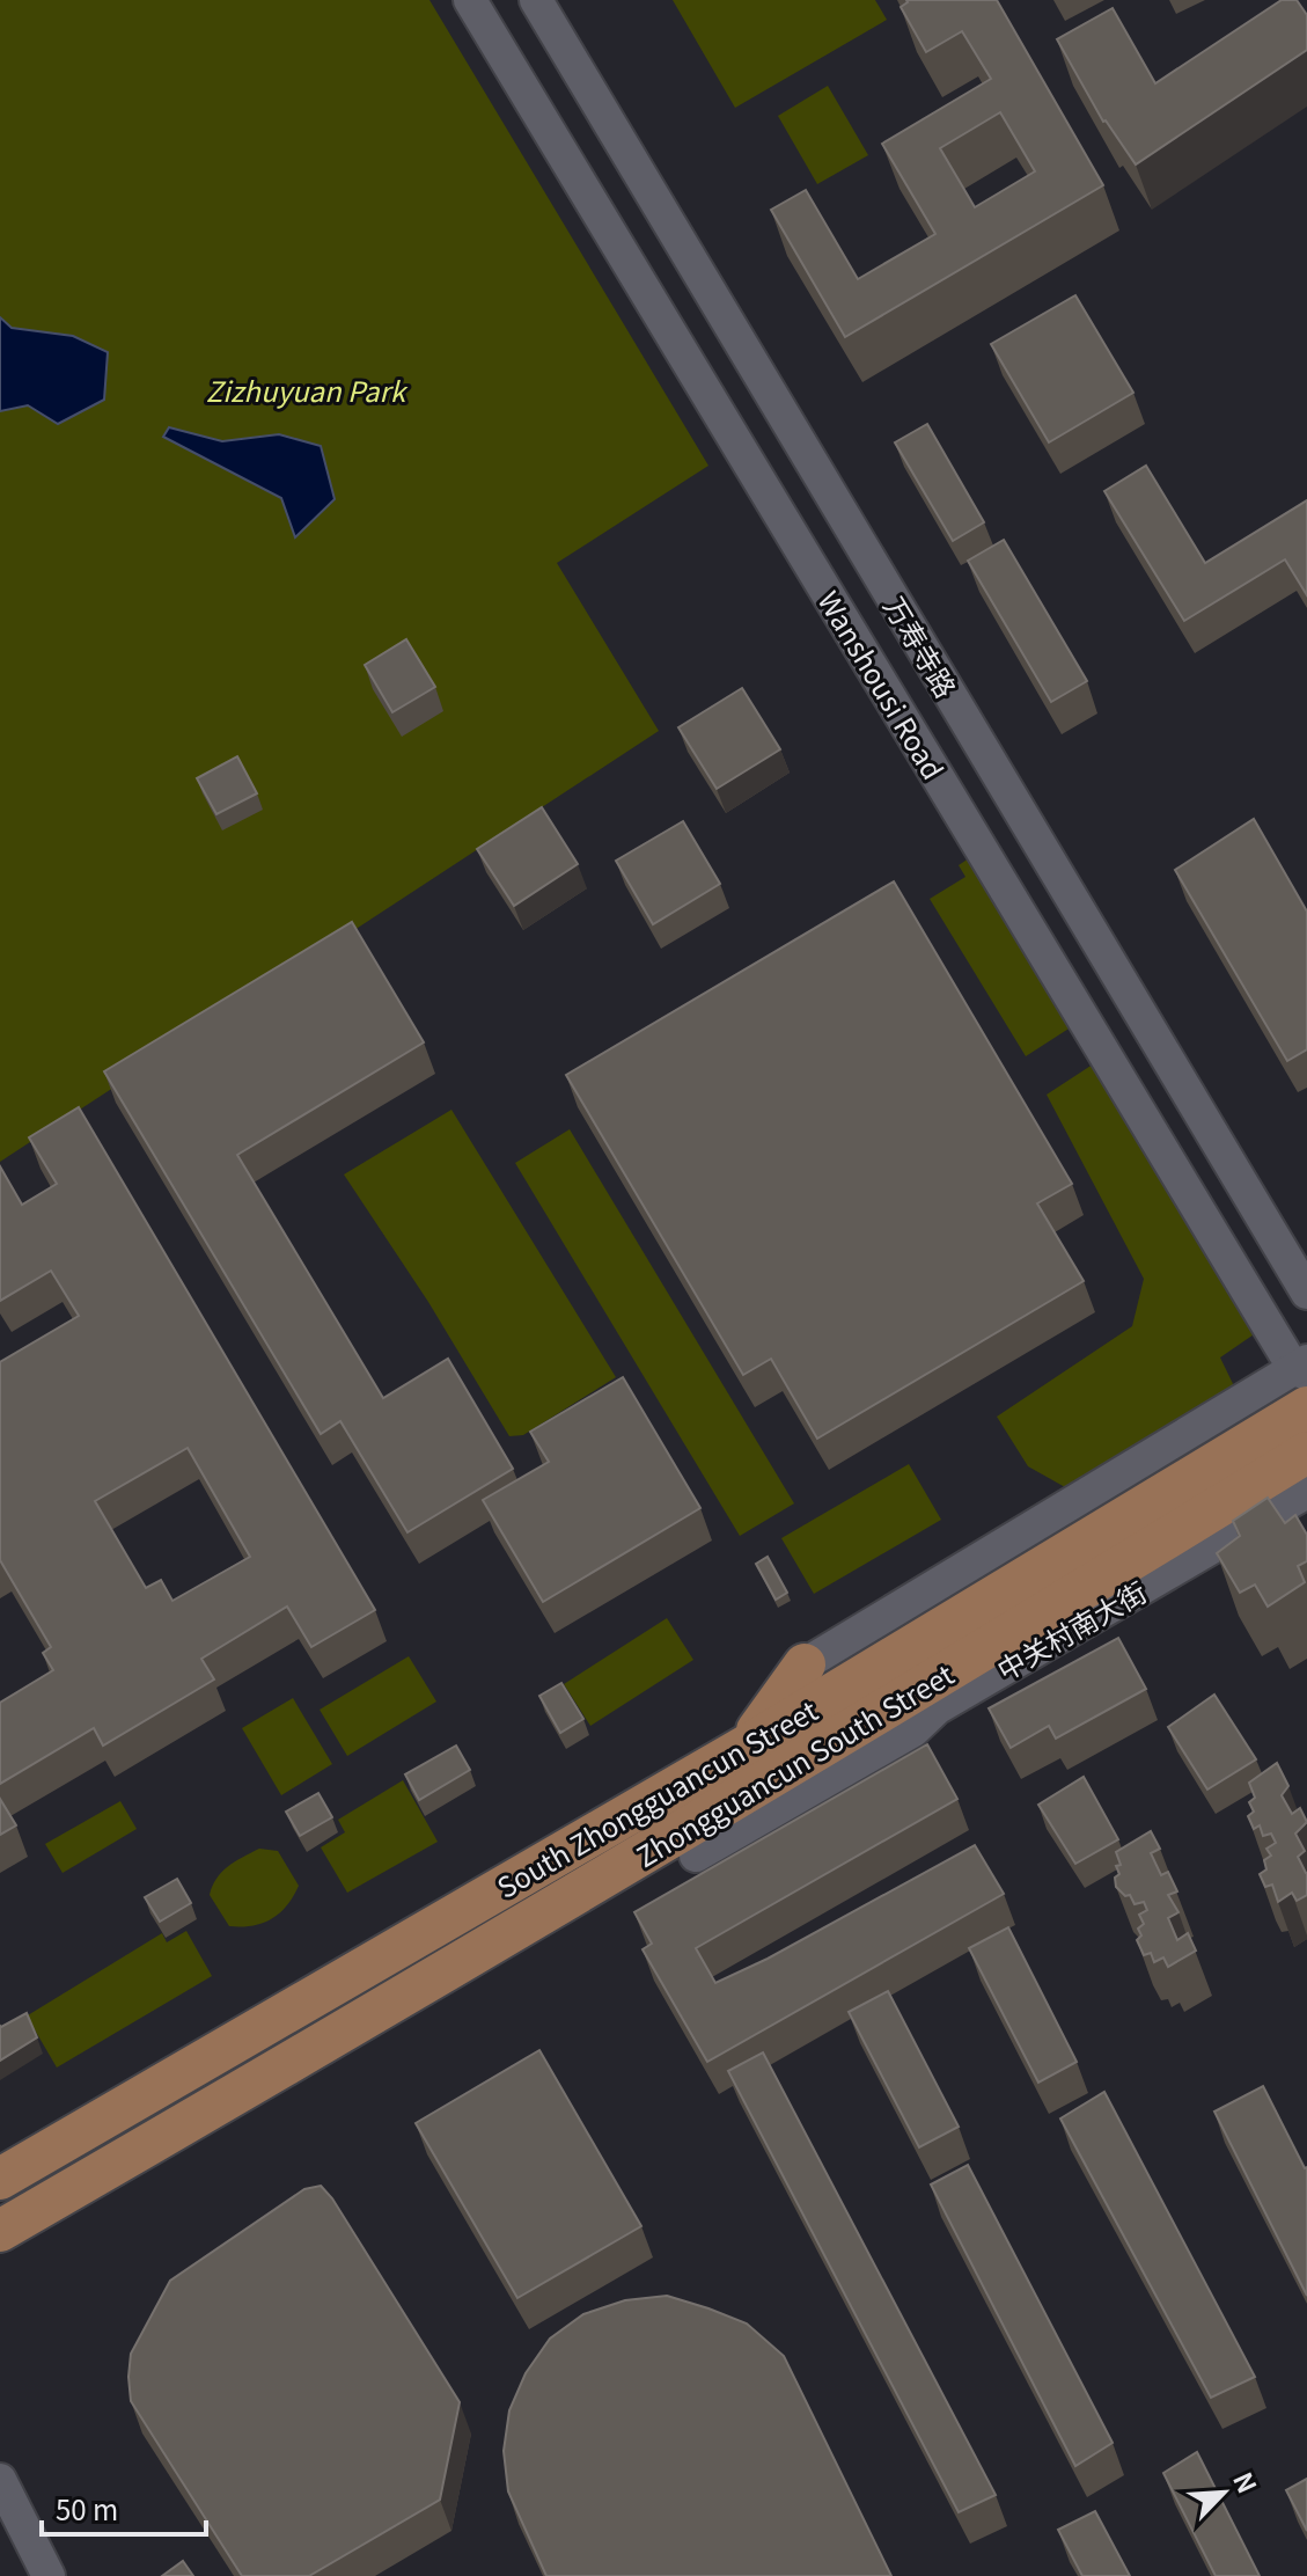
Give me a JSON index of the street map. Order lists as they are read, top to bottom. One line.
{"streets":{"main road":["Zhongguancun South Street","South Zhongguancun Street"],"street":["万寿寺路","Wanshousi Road","中关村南大街"]},"crossings":[["Wanshousi Road","South Zhongguancun Street"],["Zhongguancun South Street","South Zhongguancun Street"]],"parks":["Zizhuyuan Park"],"scale_bar":"50 m","north":"top right"}
